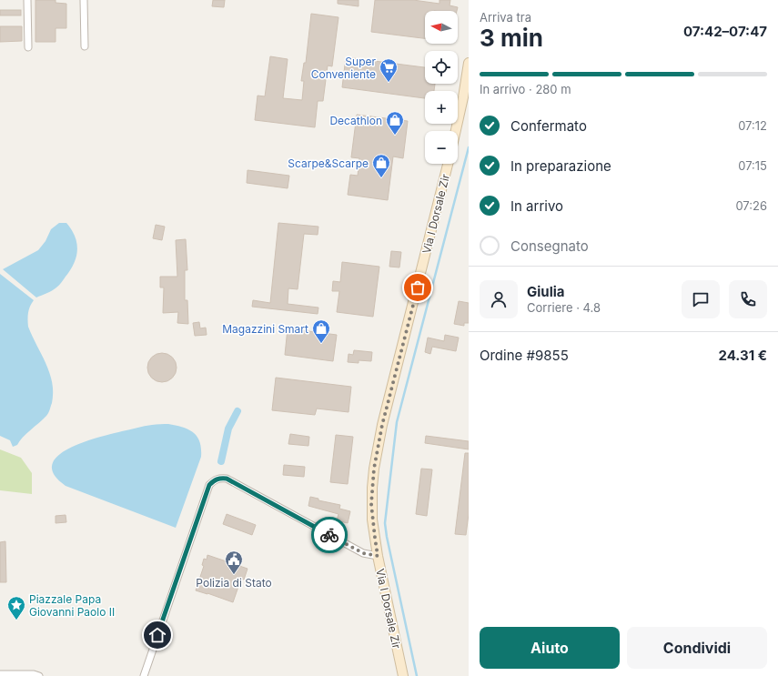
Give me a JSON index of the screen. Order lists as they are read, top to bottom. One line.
{"streets":{"main road":["Via I Dorsale Zir"]},"places":{"supermarket":["Super Conveniente"],"shop":["Decathlon","Scarpe&Scarpe","Magazzini Smart"],"public building":["Polizia di Stato"],"place":["Piazzale Papa Giovanni Paolo II"]},"north":"left","page":{"heading":["3 min","Arriva tra","07:42–07:47"],"panel":["Giulia","Corriere · 4.8","Ordine #9855","24.31 €"],"map_buttons":["+","−"],"bar":"In arrivo · 280 m","list":[["Confermato","07:12"],["In preparazione","07:15"],["In arrivo","07:26"],"Consegnato"],"buttons":["Aiuto","Condividi"]}}
